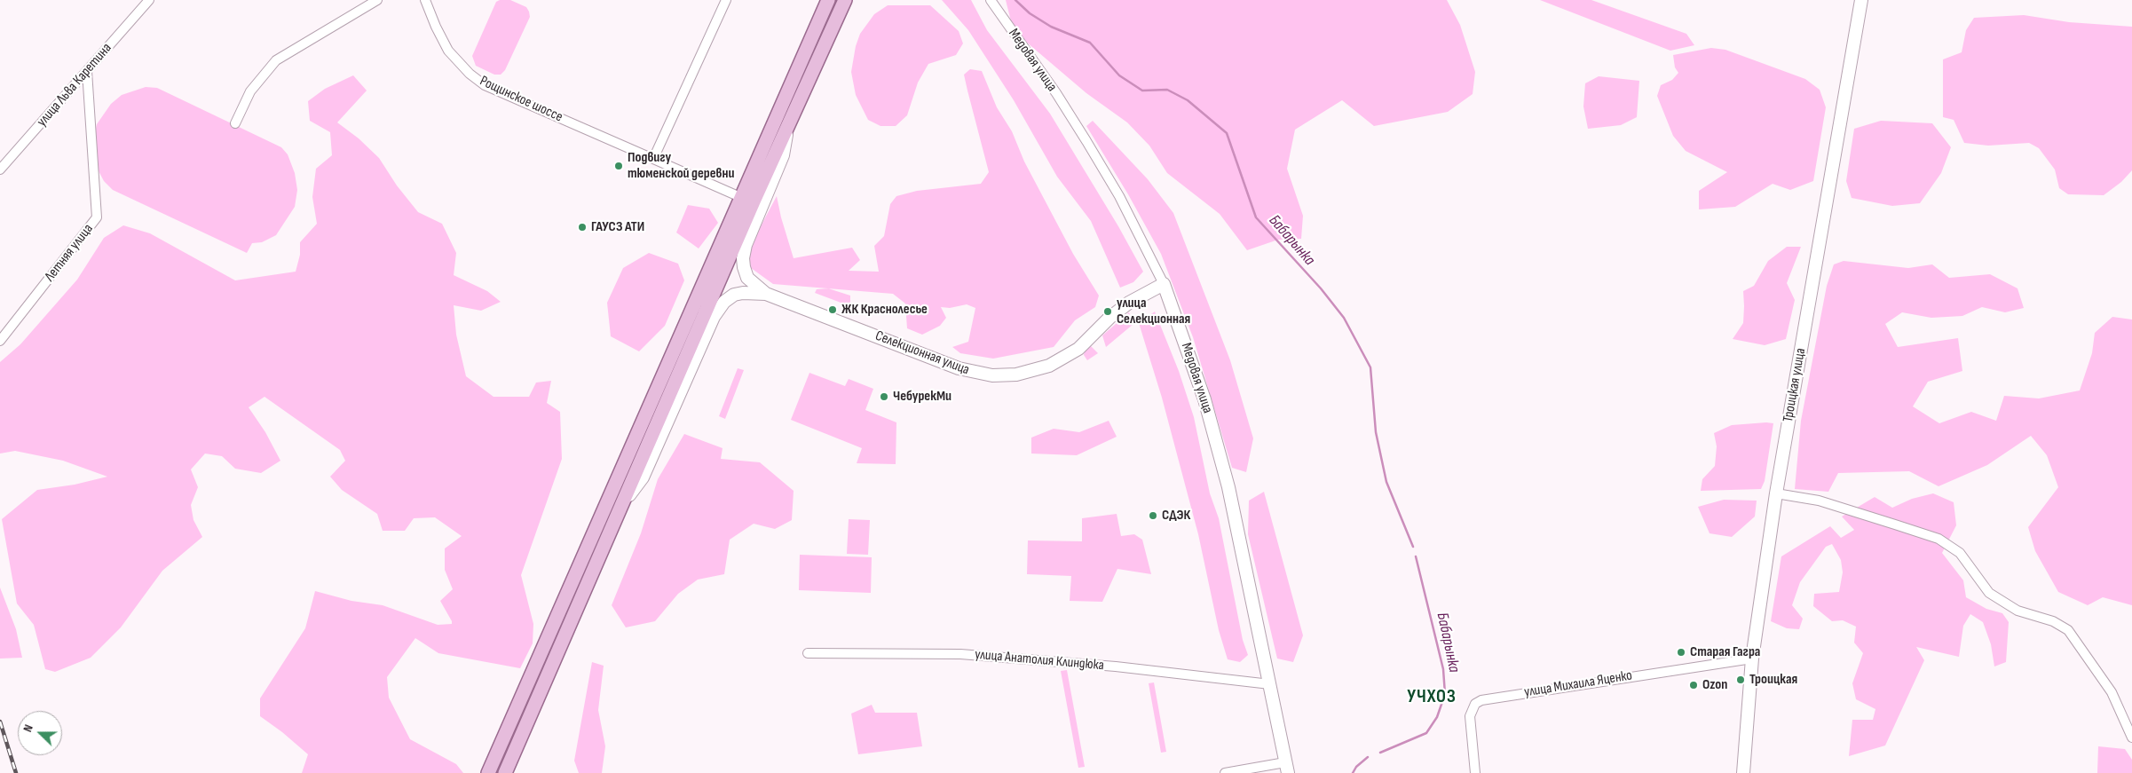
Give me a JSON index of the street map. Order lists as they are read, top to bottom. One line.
{"streets":{"street":["Медовая улица","улица Льва Каретина","Рощинское шоссе","Летняя улица","Селекционная улица","Троицкая улица","улица Анатолия Клиндюка","улица Михаила Яценко"]},"crossings":[["Медовая улица","Селекционная улица"],["Медовая улица","улица Анатолия Клиндюка"],["улица Льва Каретина","Летняя улица"],["Троицкая улица","улица Михаила Яценко"]],"districts":["УЧХОЗ"],"water":["Бабарынка"],"places":["Подвигу тюменской деревни","ГАУСЗ АТИ","ЖК Краснолесье","улица Селекционная","ЧебурекМи","СДЭК","Старая Гагра","Троицкая","Ozon"],"north":"left"}
